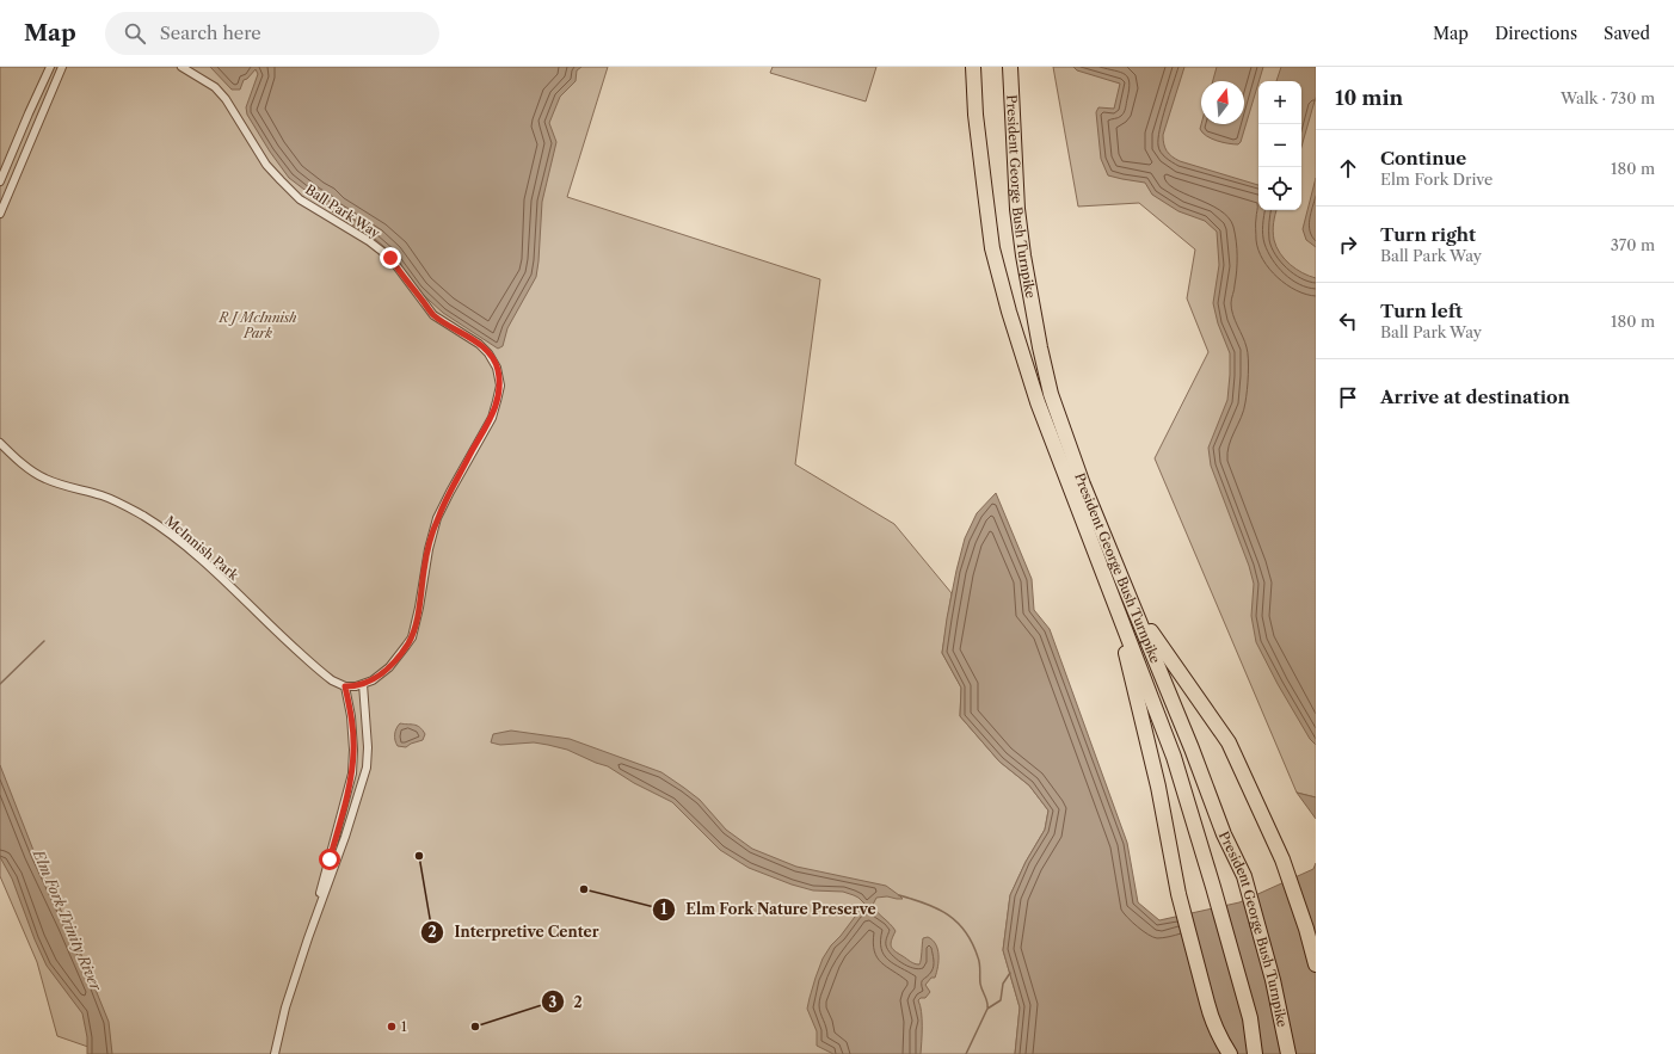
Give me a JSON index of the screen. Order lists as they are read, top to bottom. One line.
{"streets":{"highway":["President George Bush Turnpike"],"street":["Ball Park Way","McInnish Park"]},"crossings":[["Ball Park Way","McInnish Park"]],"water":["Elm Fork Trinity River"],"parks":["R J McInnish Park"],"places":["Interpretive Center","Elm Fork Nature Preserve","1","2"],"north":"top","page":{"header":"Map","search":"Search here","nav":["Map","Directions","Saved"],"heading":["10 min","Walk · 730 m"],"map_buttons":["+","−"],"list":[["Continue","Elm Fork Drive","180 m"],["Turn right","Ball Park Way","370 m"],["Turn left","Ball Park Way","180 m"],"Arrive at destination"]}}
